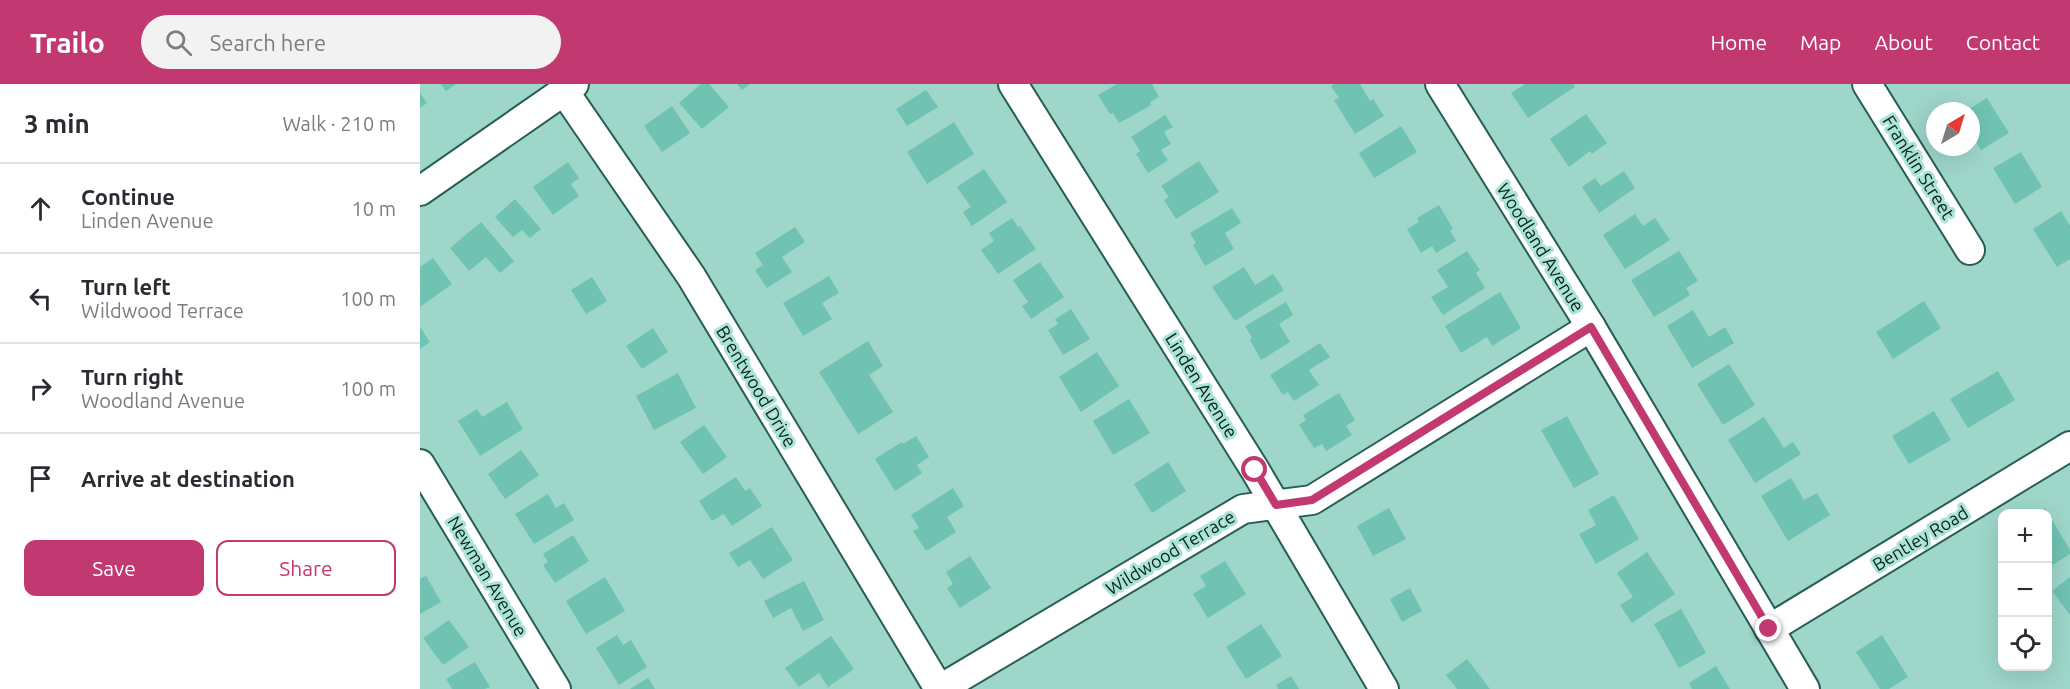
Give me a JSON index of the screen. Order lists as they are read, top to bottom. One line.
{"streets":{"street":["Franklin Street","Woodland Avenue","Linden Avenue","Brentwood Drive","Bentley Road","Wildwood Terrace","Newman Avenue"]},"crossings":[["Woodland Avenue","Bentley Road"],["Woodland Avenue","Wildwood Terrace"],["Linden Avenue","Wildwood Terrace"],["Brentwood Drive","Wildwood Terrace"]],"north":"top right","page":{"header":"Trailo","search":"Search here","nav":["Home","Map","About","Contact"],"heading":["3 min","Walk · 210 m"],"list":[["Continue","Linden Avenue","10 m"],["Turn left","Wildwood Terrace","100 m"],["Turn right","Woodland Avenue","100 m"],"Arrive at destination"],"map_buttons":["+","−"],"buttons":["Save","Share"]}}
